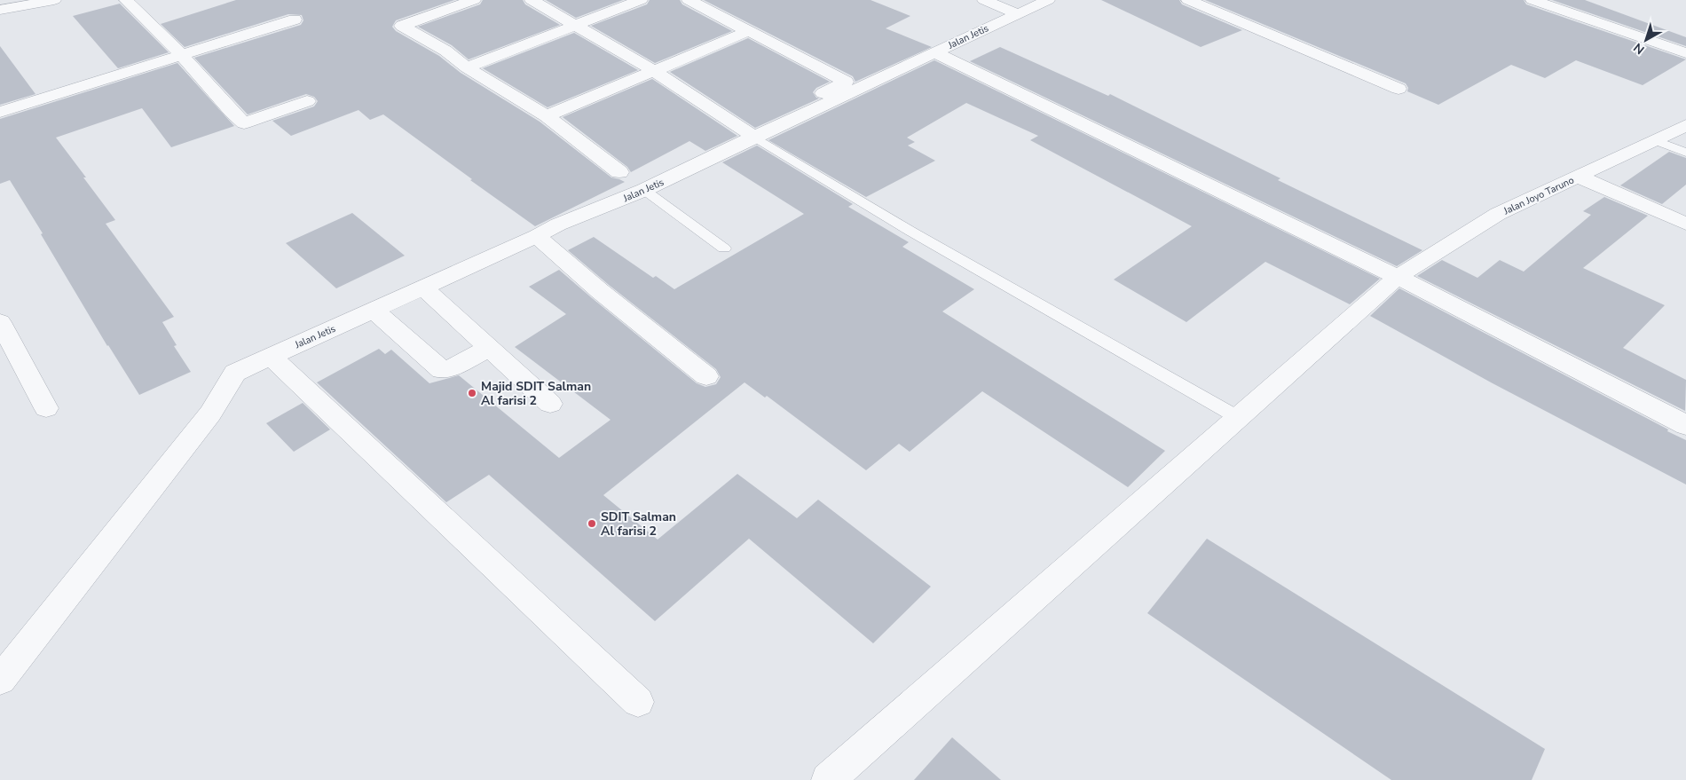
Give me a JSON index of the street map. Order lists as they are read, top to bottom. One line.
{"streets":{"street":["Jalan Jetis","Jalan Joyo Taruno"]},"places":["Majid SDIT Salman Al farisi 2","SDIT Salman Al farisi 2"],"north":"bottom left"}
